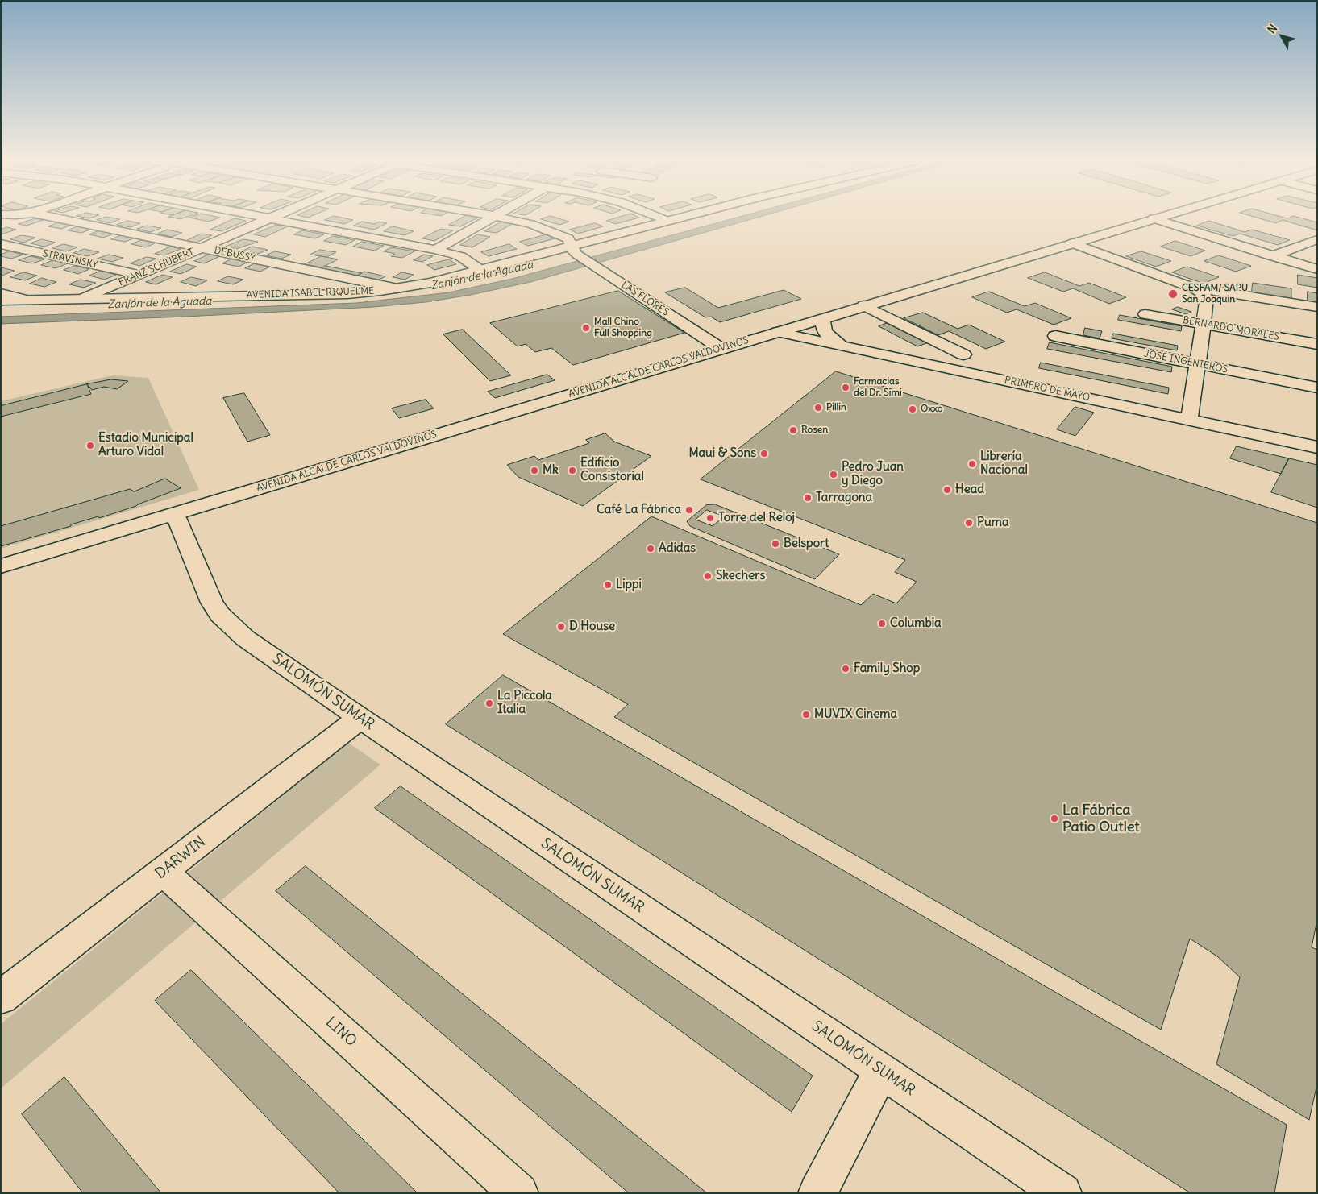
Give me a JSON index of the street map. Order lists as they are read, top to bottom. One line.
{"streets":{"street":["DEBUSSY","STRAVINSKY","FRANZ SCHUBERT","AVENIDA ISABEL RIQUELME","LAS FLORES","BERNARDO MORALES","JOSÉ INGENIEROS","AVENIDA ALCALDE CARLOS VALDOVINOS","PRIMERO DE MAYO","SALOMÓN SUMAR","DARWIN","LINO"]},"crossings":[["DEBUSSY","FRANZ SCHUBERT"],["DEBUSSY","AVENIDA ISABEL RIQUELME"],["STRAVINSKY","FRANZ SCHUBERT"],["FRANZ SCHUBERT","AVENIDA ISABEL RIQUELME"],["AVENIDA ISABEL RIQUELME","LAS FLORES"],["LAS FLORES","AVENIDA ALCALDE CARLOS VALDOVINOS"],["AVENIDA ALCALDE CARLOS VALDOVINOS","PRIMERO DE MAYO"],["AVENIDA ALCALDE CARLOS VALDOVINOS","SALOMÓN SUMAR"],["SALOMÓN SUMAR","DARWIN"],["DARWIN","LINO"]],"water":["Zanjón de la Aguada"],"places":["CESFAM/ SAPU San Joaquín","Mall Chino Full Shopping","Farmacias del Dr. Simi","Pillin","Oxxo","Rosen","Estadio Municipal Arturo Vidal","Maui & Sons","Librería Nacional","Mk","Edificio Consistorial","Pedro Juan y Diego","Head","Tarragona","Café La Fábrica","Torre del Reloj","Puma","Belsport","Adidas","Skechers","Lippi","Columbia","D House","Family Shop","La Piccola Italia","MUVIX Cinema","La Fábrica Patio Outlet"],"north":"top left"}
